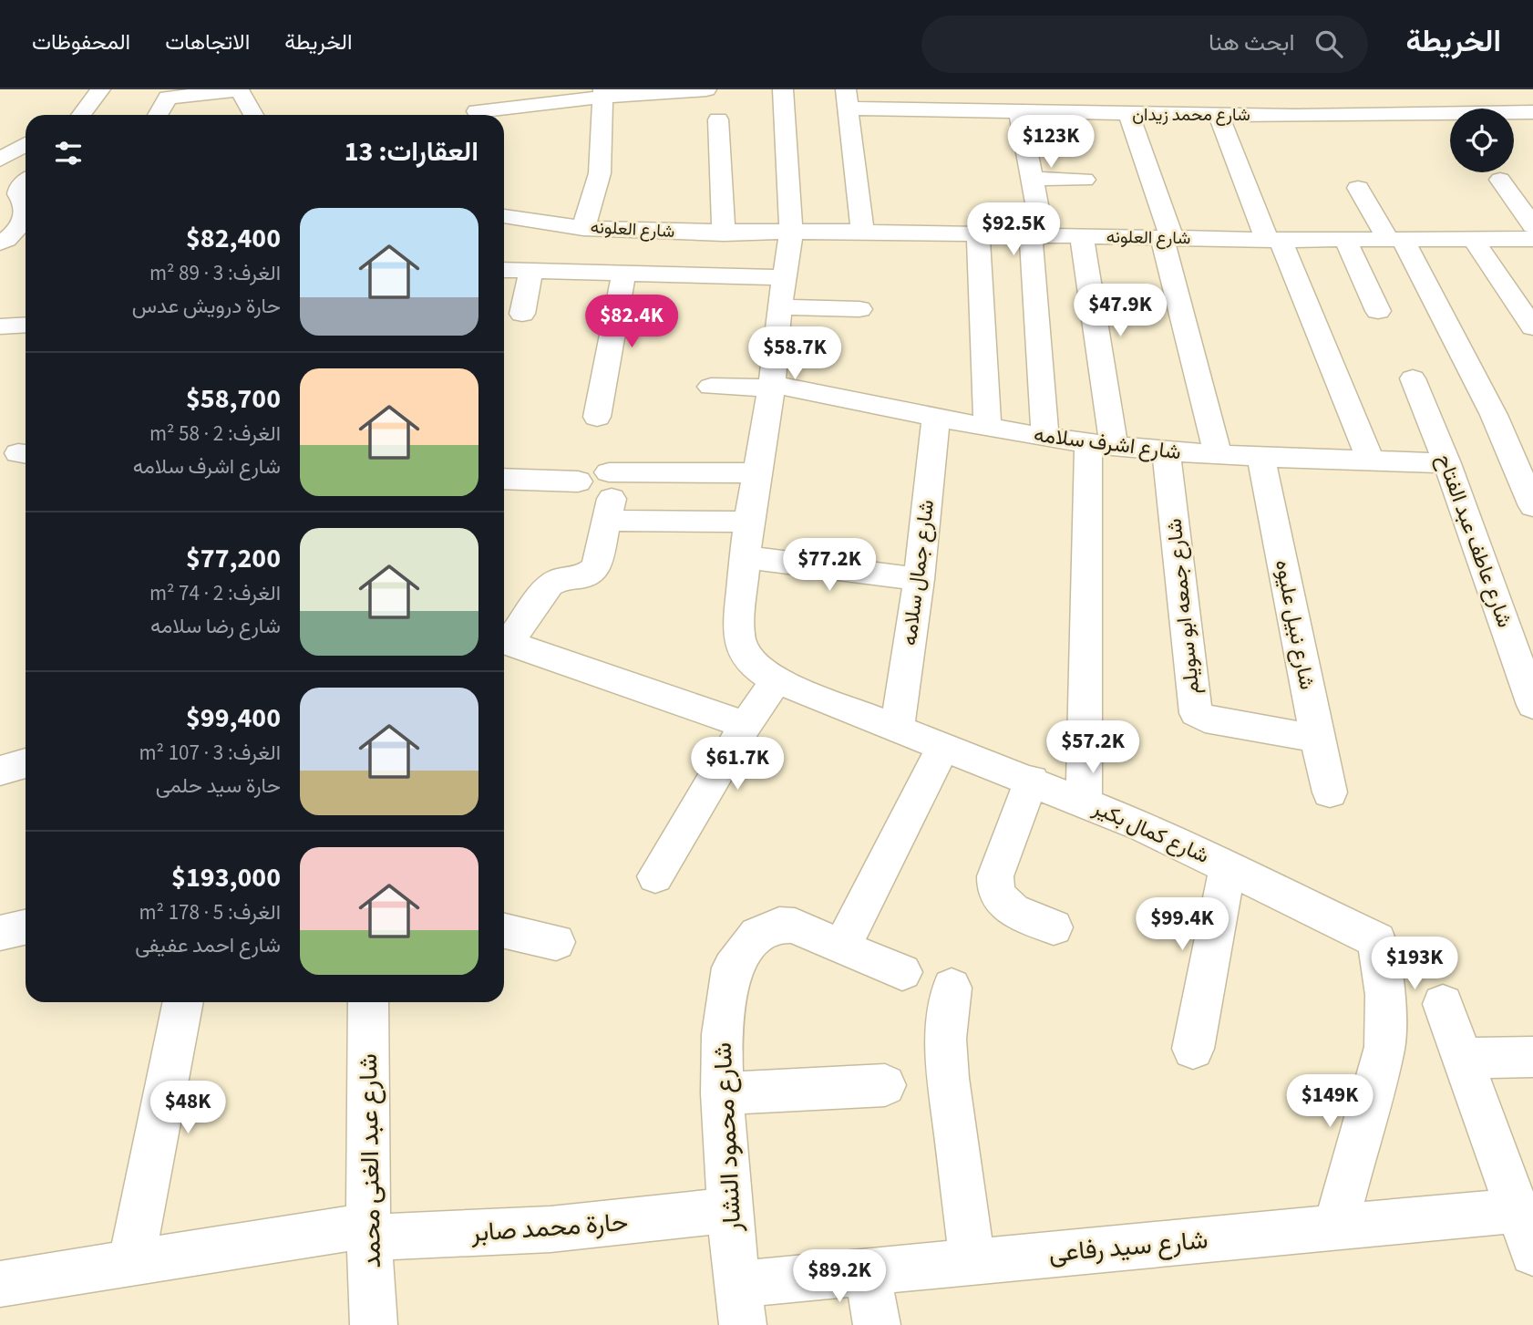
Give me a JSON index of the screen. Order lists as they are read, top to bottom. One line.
{"streets":{"street":["شارع محمد زيدان","شارع العلونه","شارع اشرف سلامه","شارع عاطف عبد الفتاح","شارع جمال سلامه","شارع جمعه ابو سويلم","شارع نبيل عليوه","شارع كمال بكير","شارع محمود النشار","شارع عبد الغنى محمد","حارة محمد صابر","شارع سيد رفاعى"]},"crossings":[["شارع العلونه","شارع كمال بكير"],["شارع اشرف سلامه","شارع عاطف عبد الفتاح"],["شارع اشرف سلامه","شارع جمال سلامه"],["شارع اشرف سلامه","شارع جمعه ابو سويلم"],["شارع اشرف سلامه","شارع نبيل عليوه"],["شارع اشرف سلامه","شارع كمال بكير"],["شارع جمال سلامه","شارع كمال بكير"],["شارع جمعه ابو سويلم","شارع نبيل عليوه"],["شارع كمال بكير","شارع سيد رفاعى"],["شارع محمود النشار","حارة محمد صابر"],["شارع محمود النشار","شارع سيد رفاعى"],["شارع عبد الغنى محمد","حارة محمد صابر"]],"page":{"header":"الخريطة","search":"ابحث هنا","nav":["الخريطة","الاتجاهات","المحفوظات"],"price":["$123K","$92.5K","$47.9K","$82.4K","$58.7K","$77.2K","$57.2K","$61.7K","$99.4K","$193K","$149K","$48K","$89.2K"],"heading":"العقارات: 13","list":[{"name":"$82,400","note":"الغرف: 3 · 89 m² · حارة درويش عدس"},{"name":"$58,700","note":"الغرف: 2 · 58 m² · شارع اشرف سلامه"},{"name":"$77,200","note":"الغرف: 2 · 74 m² · شارع رضا سلامه"},{"name":"$99,400","note":"الغرف: 3 · 107 m² · حارة سيد حلمى"},{"name":"$193,000","note":"الغرف: 5 · 178 m² · شارع احمد عفيفى"}]}}
